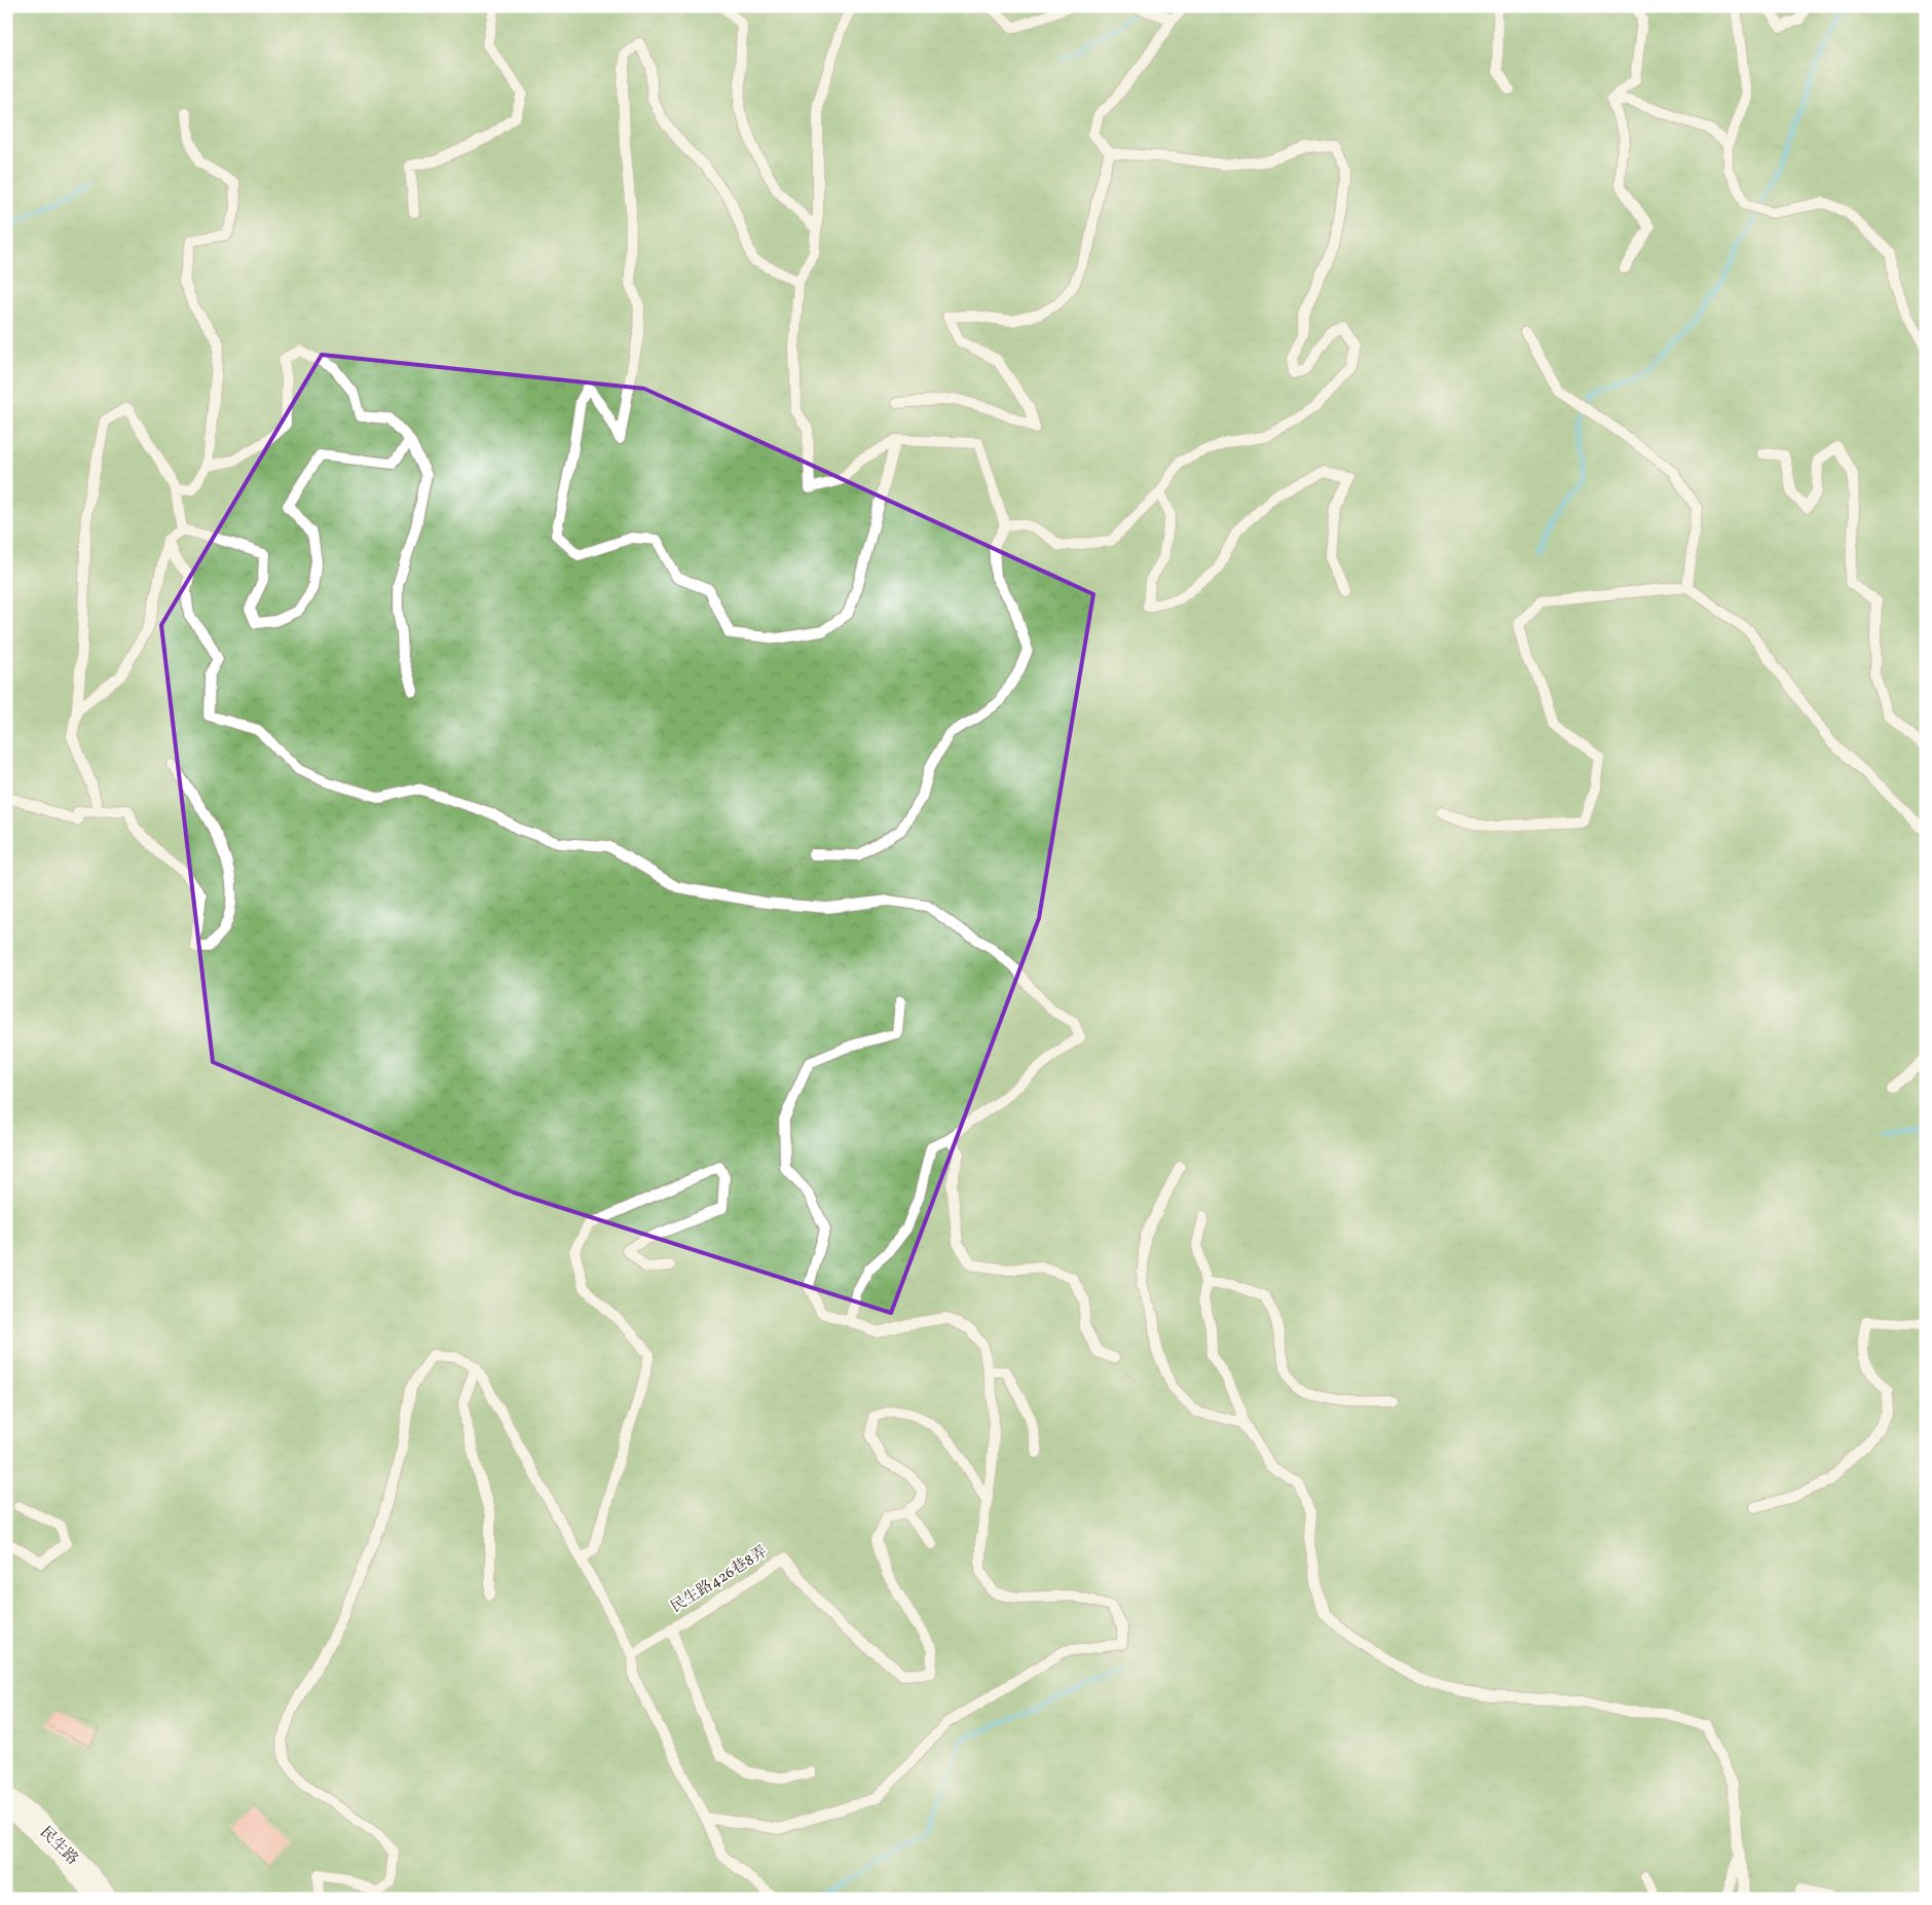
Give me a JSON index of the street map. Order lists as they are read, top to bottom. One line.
{"streets":{"street":["民生路"],"lane":["民生路426巷8弄"]}}
